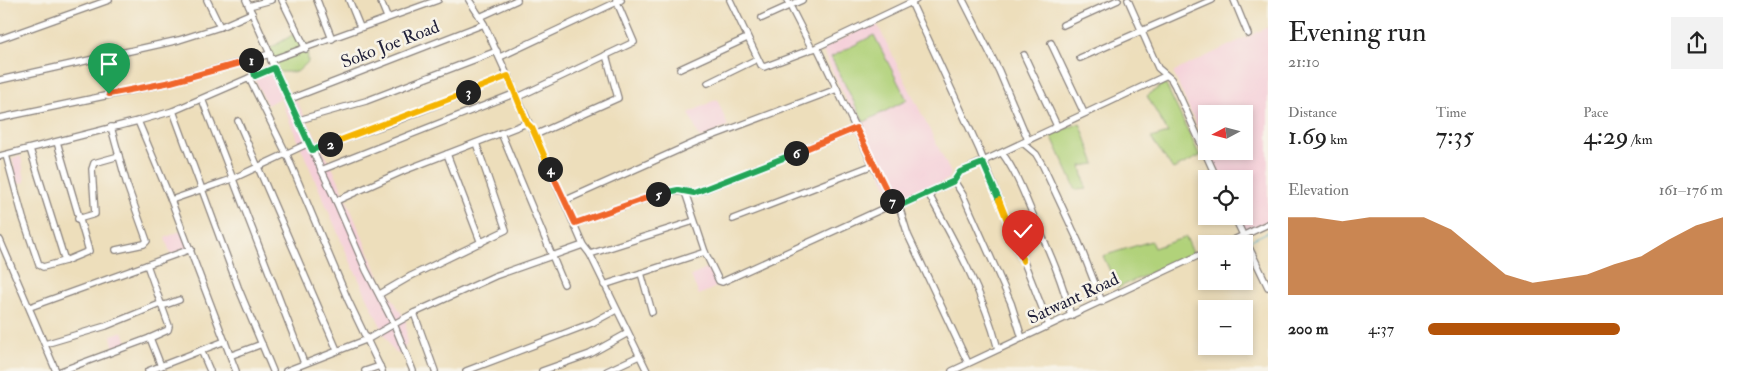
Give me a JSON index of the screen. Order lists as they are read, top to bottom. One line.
{"streets":{"street":["Soko Joe Road","Satwant Road"]},"north":"left","page":{"heading":["Evening run","21:10"],"pins":["1","3","2","6","4","5","7"],"stats":[["Distance","1.69 km"],["Time","7:35"],["Pace","4:29 /km"]],"map_buttons":["+","−"],"chart":["Elevation","161–176 m"],"list":[{"name":"200 m","note":"4:37"}]}}
